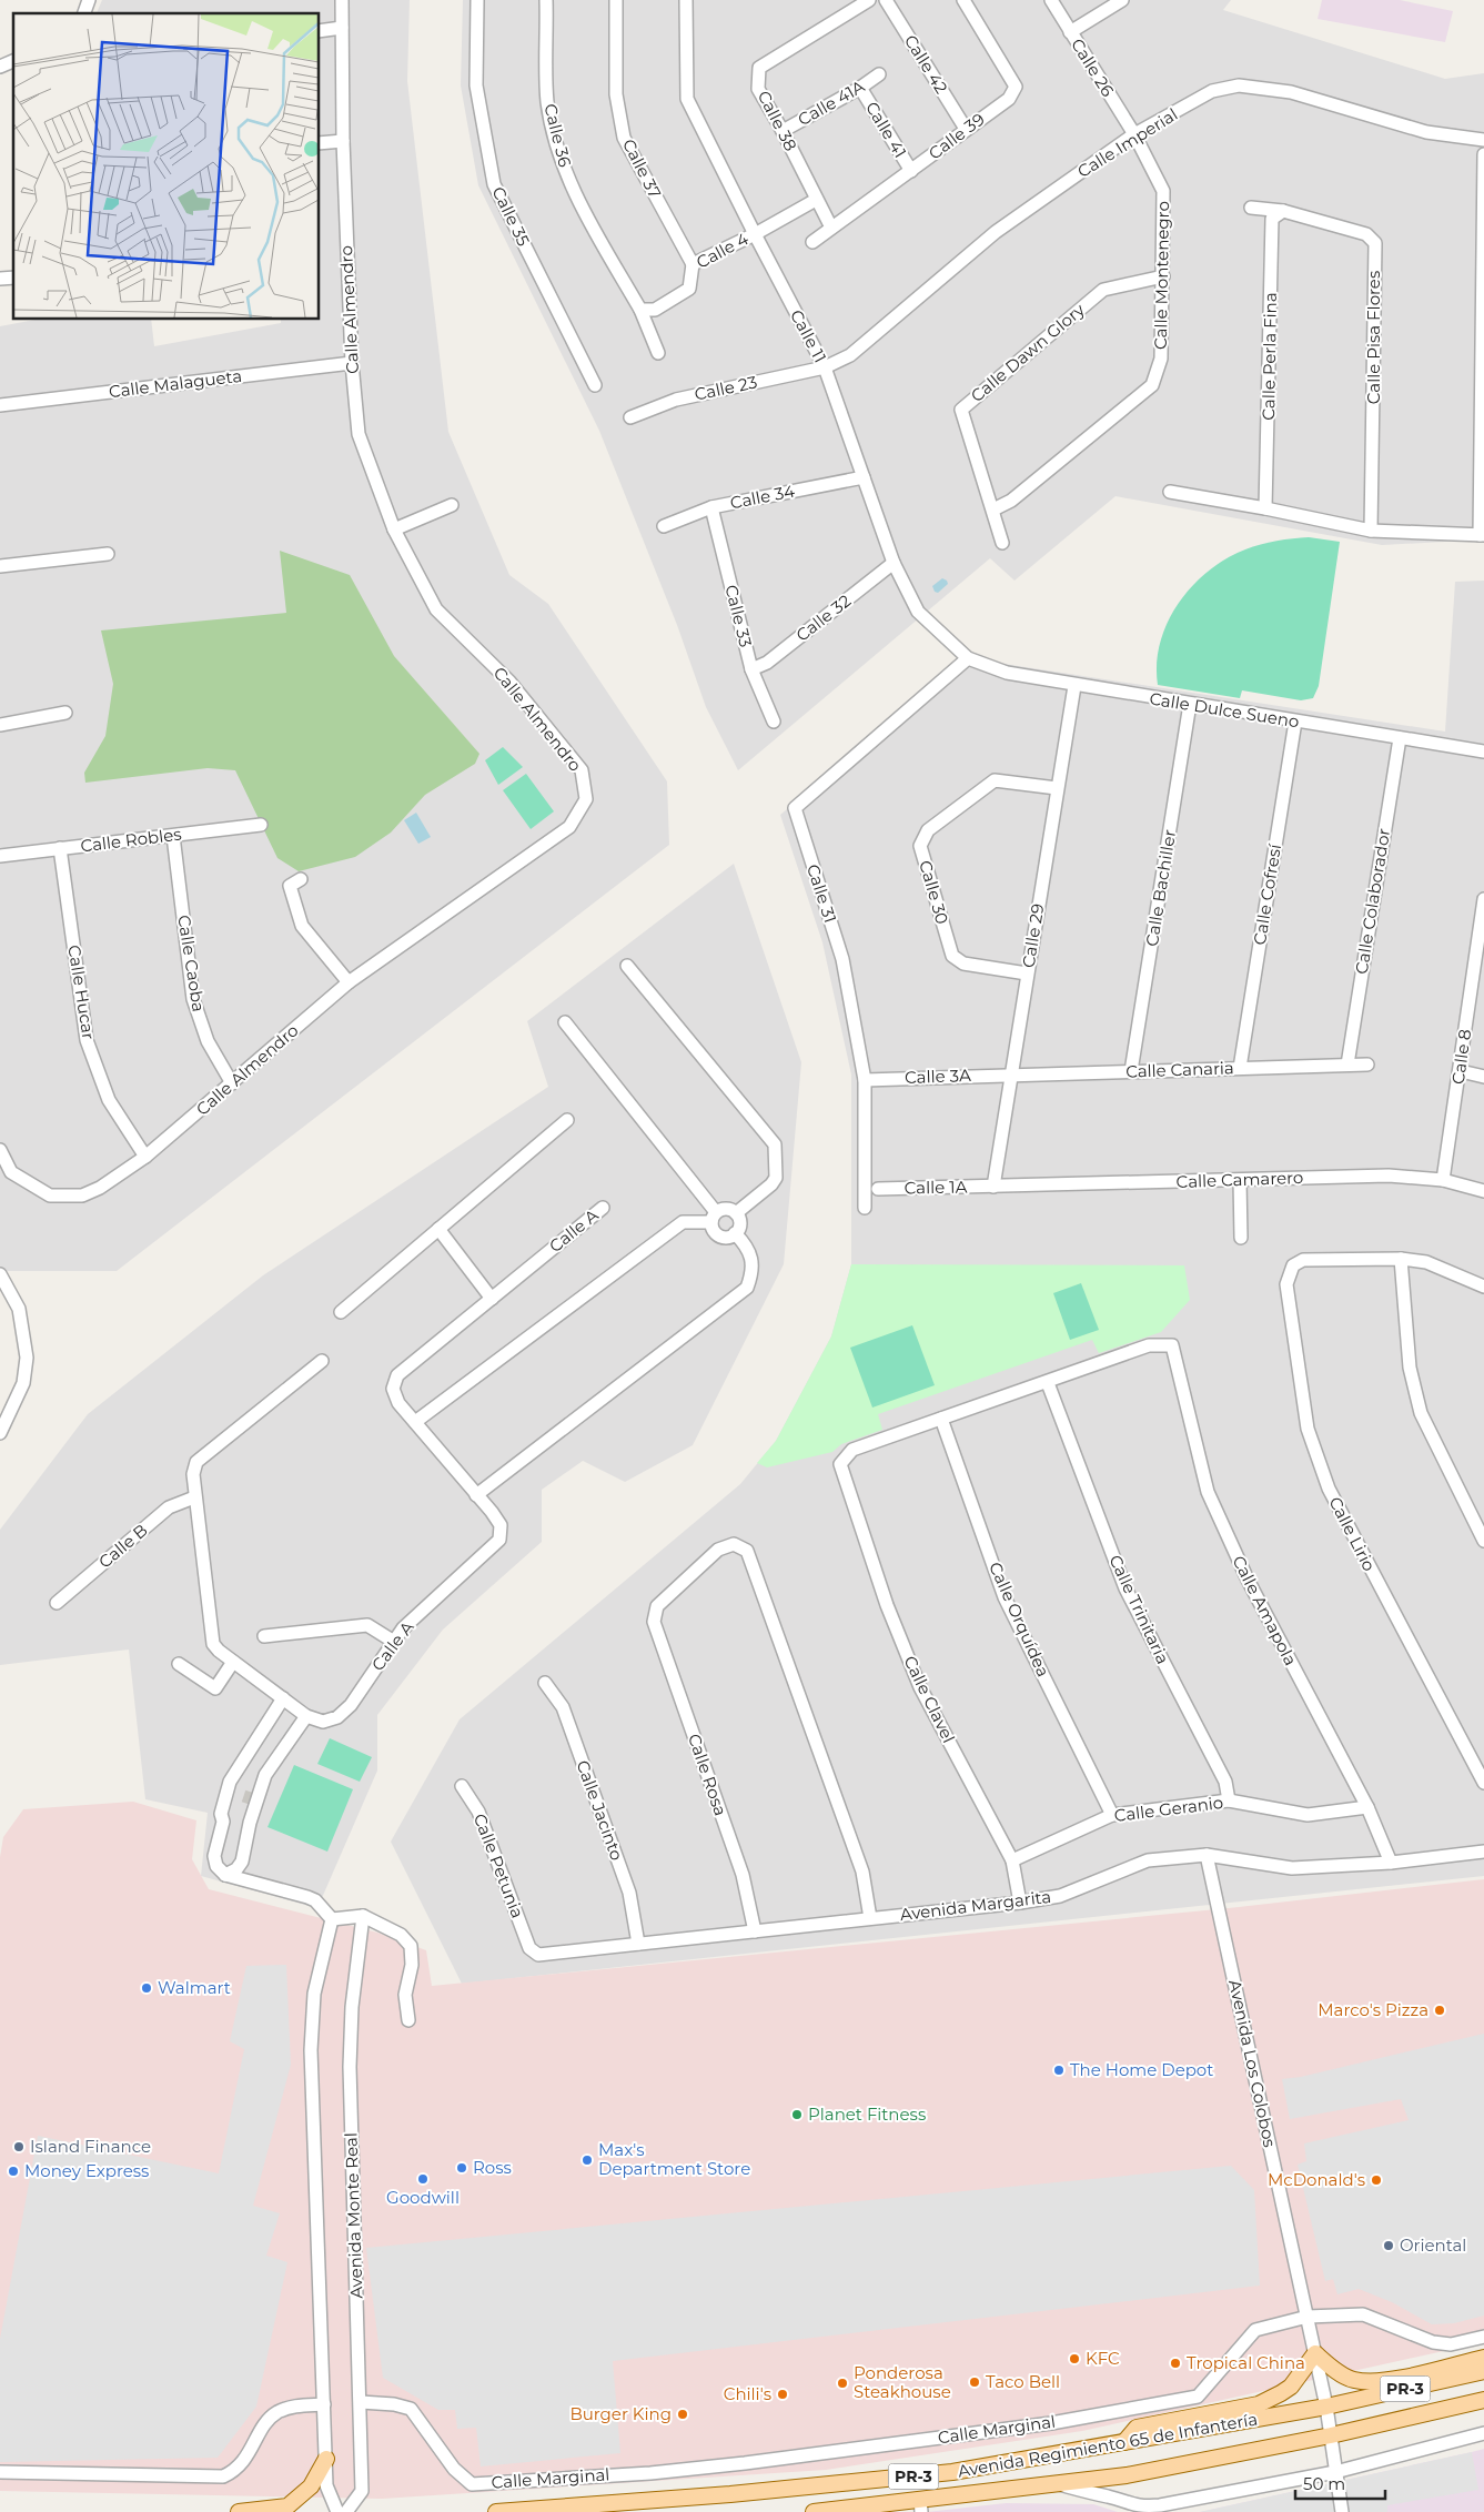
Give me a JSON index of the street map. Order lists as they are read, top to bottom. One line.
{"streets":{"main road":["PR-3","Avenida Regimiento 65 de Infantería"],"street":["Calle 42","Calle 26","Calle 41A","Calle 38","Calle 41","Calle 36","Calle 39","Calle Imperial","Calle 37","Calle 35","Calle 4","Calle Montenegro","Calle Almendro","Calle 11","Calle Pisa Flores","Calle Dawn Glory","Calle Perla Fina","Calle Malagueta","Calle 23","Calle 34","Calle 33","Calle 32","Calle Dulce Sueno","Calle Robles","Calle Bachiller","Calle 30","Calle 31","Calle Cofresí","Calle Colaborador","Calle 29","Calle Caoba","Calle Hucar","Calle 8","Calle Canaria","Calle 3A","Calle Camarero","Calle 1A","Calle A","Calle Lirio","Calle B","Calle Trinitaria","Calle Amapola","Calle Orquídea","Calle Clavel","Calle Rosa","Calle Geranio","Calle Jacinto","Calle Petunia","Avenida Margarita","Avenida Los Colobos","Avenida Monte Real","Calle Marginal"]},"crossings":[["Calle 42","Calle 39"],["Calle 26","Calle Imperial"],["Calle 26","Calle Montenegro"],["Calle 41A","Calle 38"],["Calle 41A","Calle 41"],["Calle 38","Calle 39"],["Calle 38","Calle 4"],["Calle 41","Calle 39"],["Calle 36","Calle 4"],["Calle Imperial","Calle Montenegro"],["Calle Imperial","Calle 11"],["Calle Imperial","Calle 23"],["Calle 37","Calle 4"],["Calle 4","Calle 11"],["Calle Montenegro","Calle Dawn Glory"],["Calle Almendro","Calle Malagueta"],["Calle Almendro","Calle Caoba"],["Calle Almendro","Calle Hucar"],["Calle 11","Calle 23"],["Calle 11","Calle 34"],["Calle 11","Calle 32"],["Calle 11","Calle Dulce Sueno"],["Calle 11","Calle 31"],["Calle Pisa Flores","Calle Perla Fina"],["Calle 34","Calle 33"],["Calle 33","Calle 32"],["Calle Dulce Sueno","Calle Bachiller"],["Calle Dulce Sueno","Calle 31"],["Calle Dulce Sueno","Calle Cofresí"],["Calle Dulce Sueno","Calle Colaborador"],["Calle Dulce Sueno","Calle 29"],["Calle Robles","Calle Caoba"],["Calle Robles","Calle Hucar"],["Calle Bachiller","Calle Canaria"],["Calle 30","Calle 29"],["Calle 31","Calle 3A"],["Calle Cofresí","Calle Canaria"],["Calle Colaborador","Calle Canaria"],["Calle 29","Calle Canaria"],["Calle 29","Calle 3A"],["Calle 29","Calle Camarero"],["Calle 29","Calle 1A"],["Calle 8","Calle Camarero"],["Calle Canaria","Calle 3A"],["Calle Camarero","Calle 1A"],["Calle Trinitaria","Calle Amapola"],["Calle Trinitaria","Calle Geranio"],["Calle Amapola","Calle Geranio"],["Calle Amapola","Avenida Margarita"],["Calle Orquídea","Calle Clavel"],["Calle Orquídea","Calle Geranio"],["Calle Clavel","Calle Geranio"],["Calle Clavel","Avenida Margarita"],["Calle Rosa","Avenida Margarita"],["Calle Jacinto","Avenida Margarita"],["Calle Petunia","Avenida Margarita"],["Avenida Margarita","Avenida Los Colobos"],["Avenida Los Colobos","Calle Marginal"],["Avenida Los Colobos","Avenida Regimiento 65 de Infantería"],["Avenida Monte Real","Calle Marginal"]],"places":["Walmart","Marco's Pizza","The Home Depot","Planet Fitness","Island Finance","Max's Department Store","Ross","Money Express","Goodwill","McDonald's","Oriental","KFC","Tropical China","Taco Bell","Ponderosa Steakhouse","Chili's","Burger King"],"scale_bar":"50 m"}
